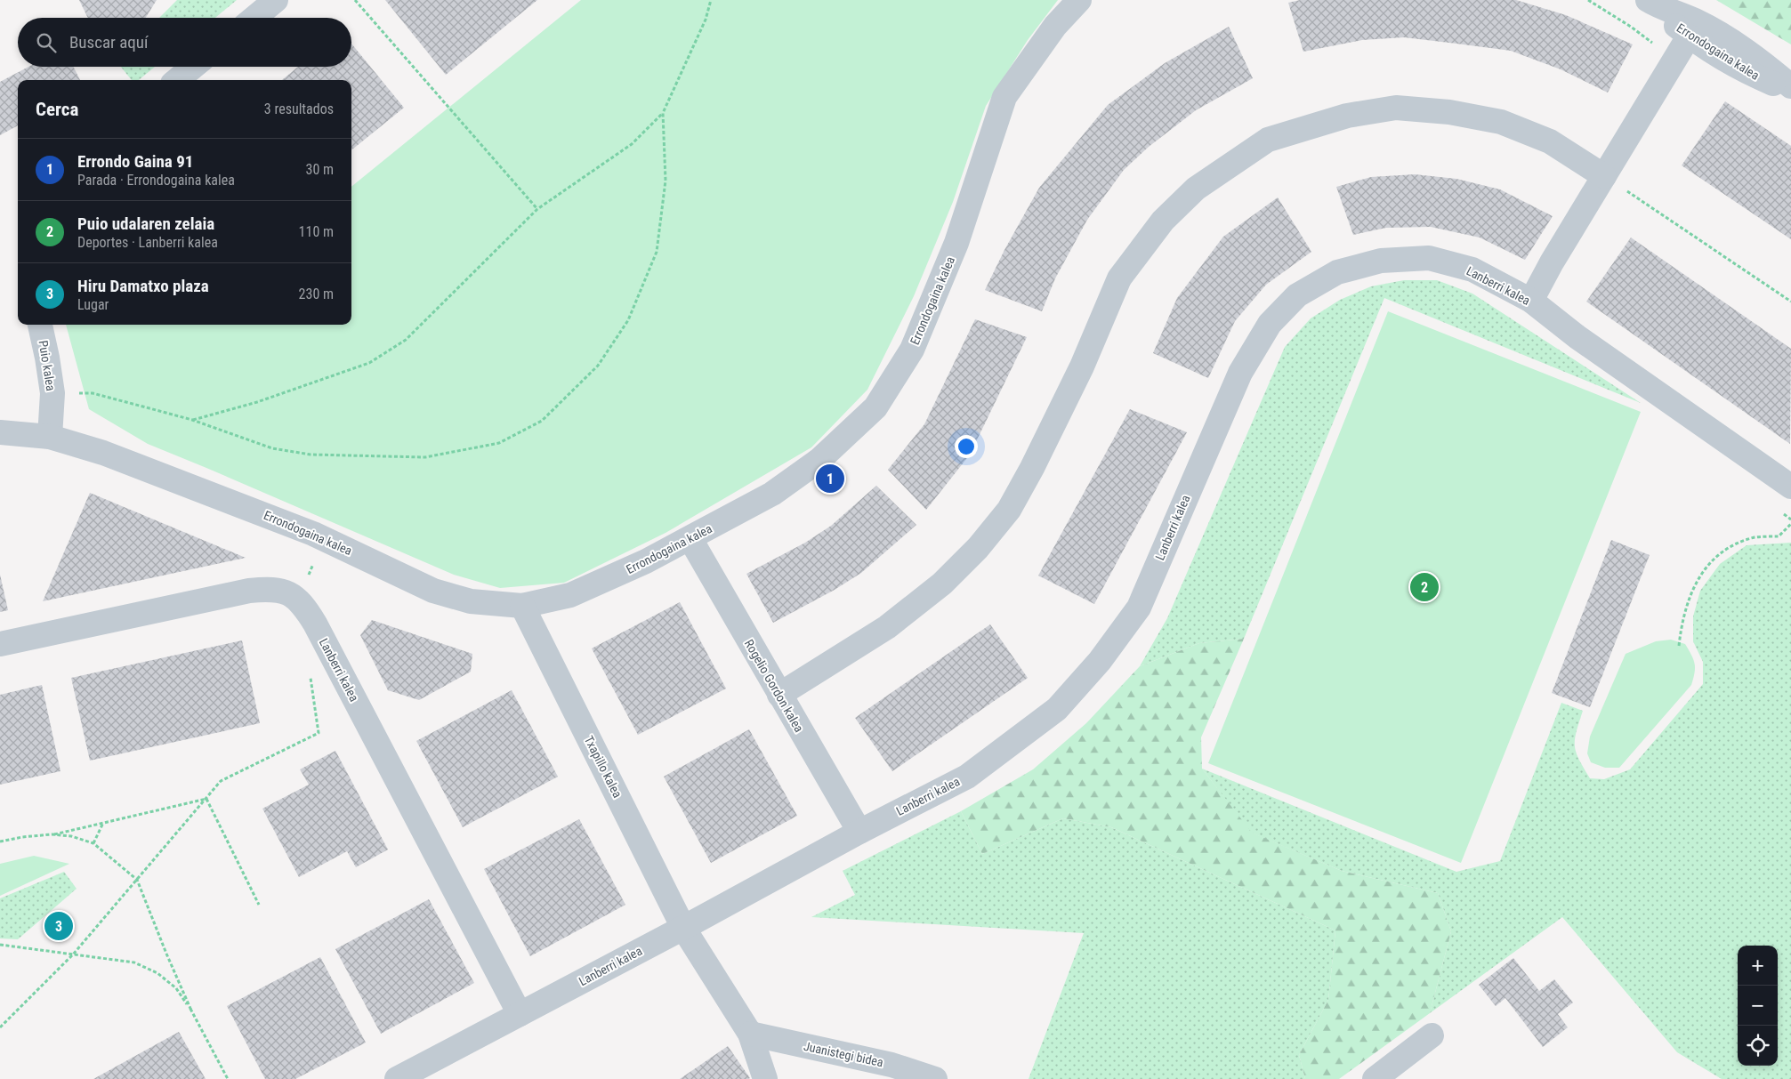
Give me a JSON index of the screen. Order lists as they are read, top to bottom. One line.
{"streets":{"street":["Errondogaina kalea","Lanberri kalea","Puio kalea","Rogelio Gordon kalea","Txapillo kalea","Juanistegi bidea"]},"crossings":[["Errondogaina kalea","Puio kalea"],["Errondogaina kalea","Rogelio Gordon kalea"],["Errondogaina kalea","Txapillo kalea"],["Lanberri kalea","Rogelio Gordon kalea"],["Lanberri kalea","Txapillo kalea"]],"page":{"search":"Buscar aquí","heading":["Cerca","3 resultados"],"list":[{"mark":"1","name":"Errondo Gaina 91","note":"Parada · Errondogaina kalea","value":"30 m"},{"mark":"2","name":"Puio udalaren zelaia","note":"Deportes · Lanberri kalea","value":"110 m"},{"mark":"3","name":"Hiru Damatxo plaza","note":"Lugar","value":"230 m"}],"pins":["1","2","3"],"map_buttons":["+","−"]}}
